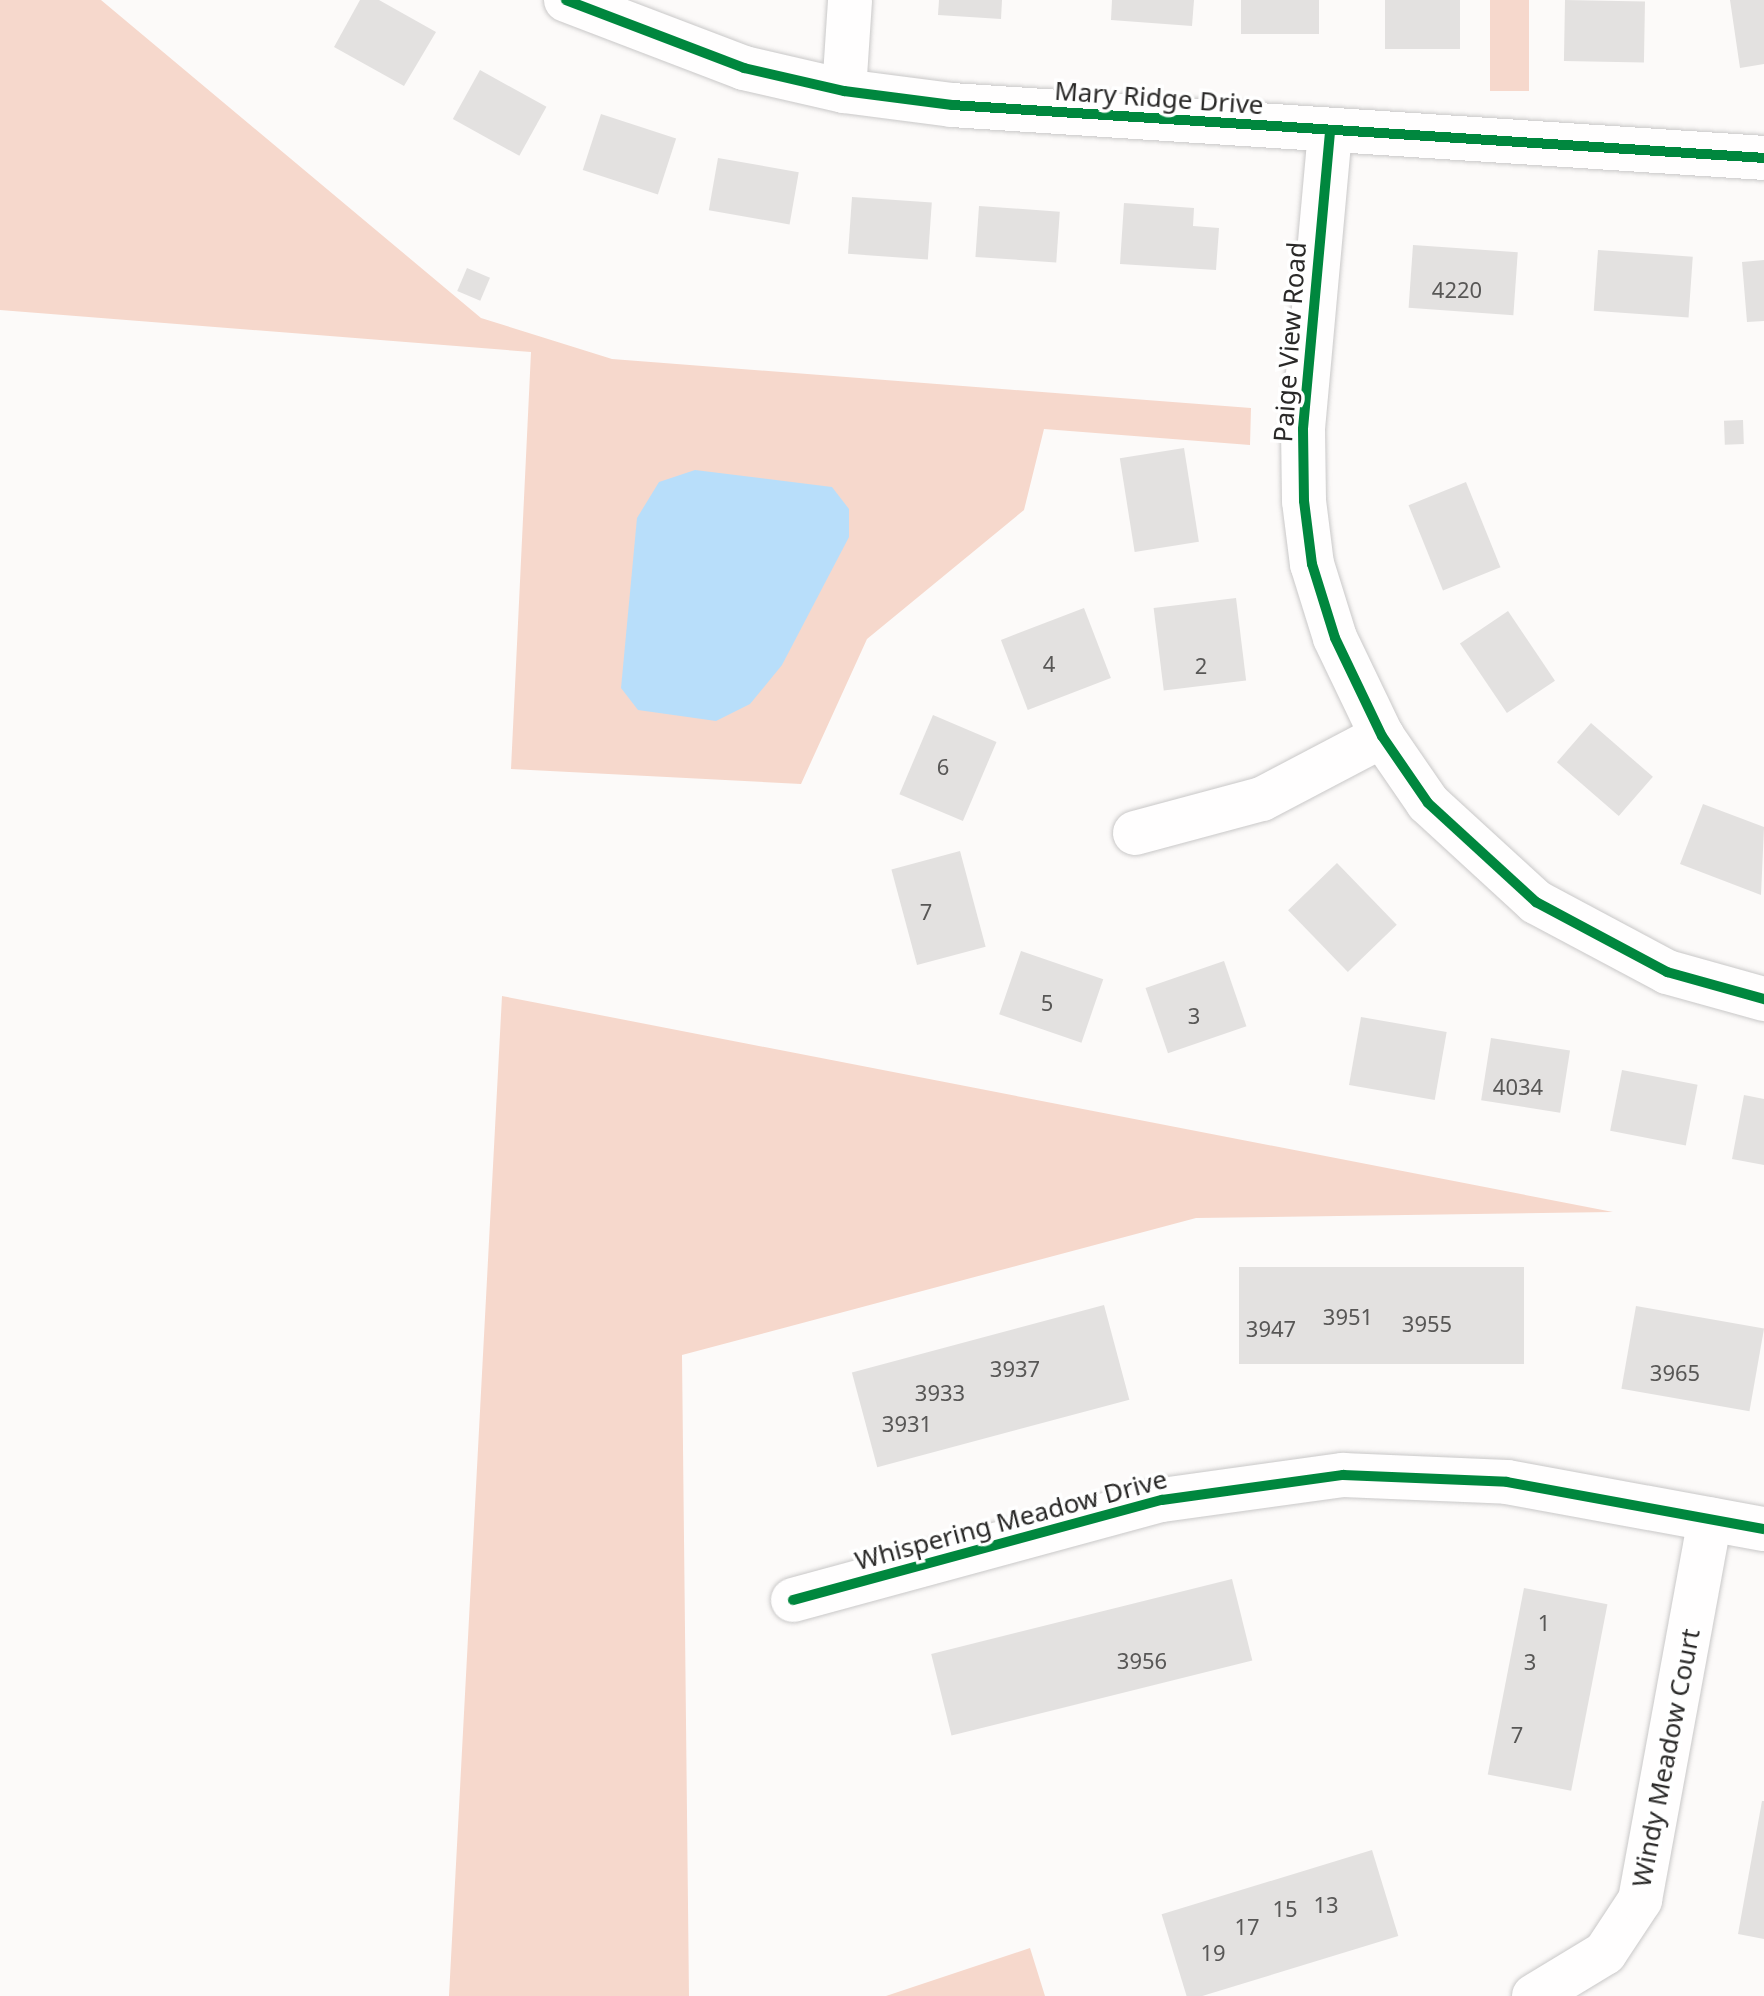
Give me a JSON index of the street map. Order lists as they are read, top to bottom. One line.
{"streets":{"street":["Mary Ridge Drive","Paige View Road","Whispering Meadow Drive","Windy Meadow Court"]},"crossings":[["Mary Ridge Drive","Paige View Road"],["Whispering Meadow Drive","Windy Meadow Court"]],"house_numbers":["4220","4","2","6","7","5","3","4034","3951","3955","3947","3937","3965","3933","3931","1","3956","3","7","13","15","17","19"]}
